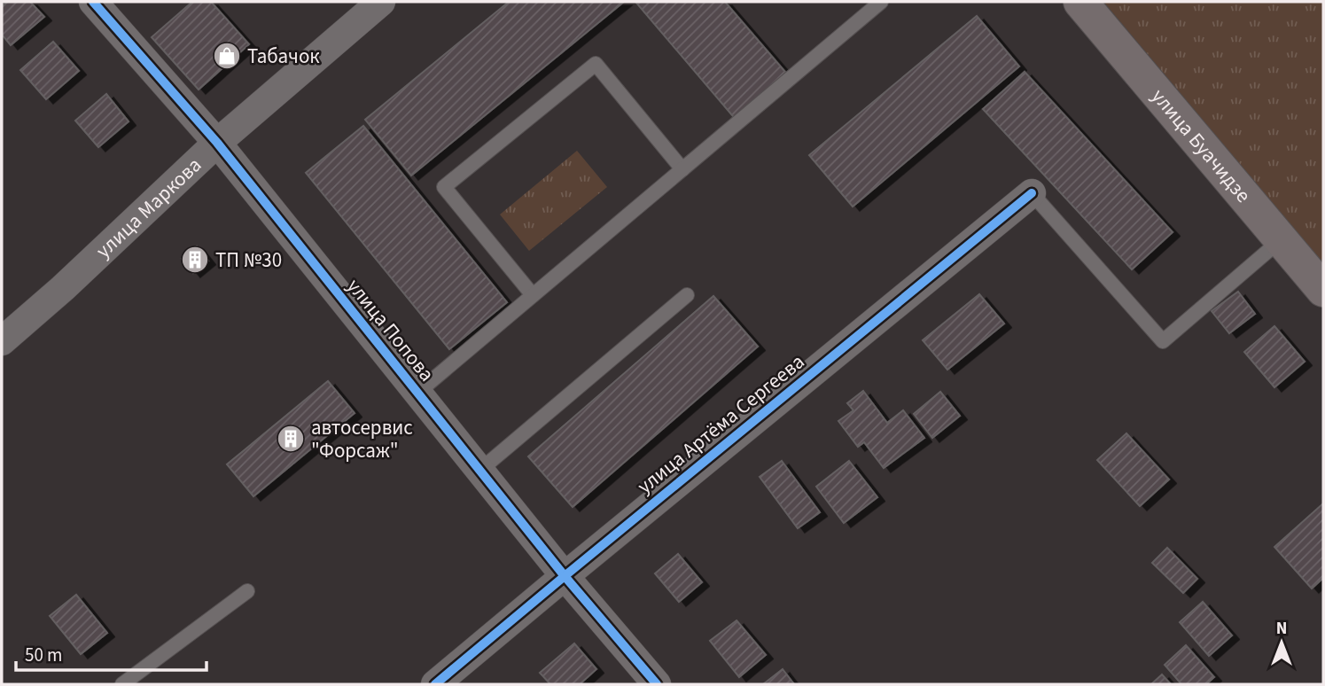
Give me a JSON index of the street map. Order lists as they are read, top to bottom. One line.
{"streets":{"main road":["улица Буачидзе"],"street":["улица Маркова","улица Попова","улица Артёма Сергеева"]},"crossings":[["улица Маркова","улица Попова"],["улица Попова","улица Артёма Сергеева"]],"places":{"shop":["Табачок"],"building":["ТП №30","автосервис \"Форсаж\""]},"scale_bar":"50 m","north":"top"}
